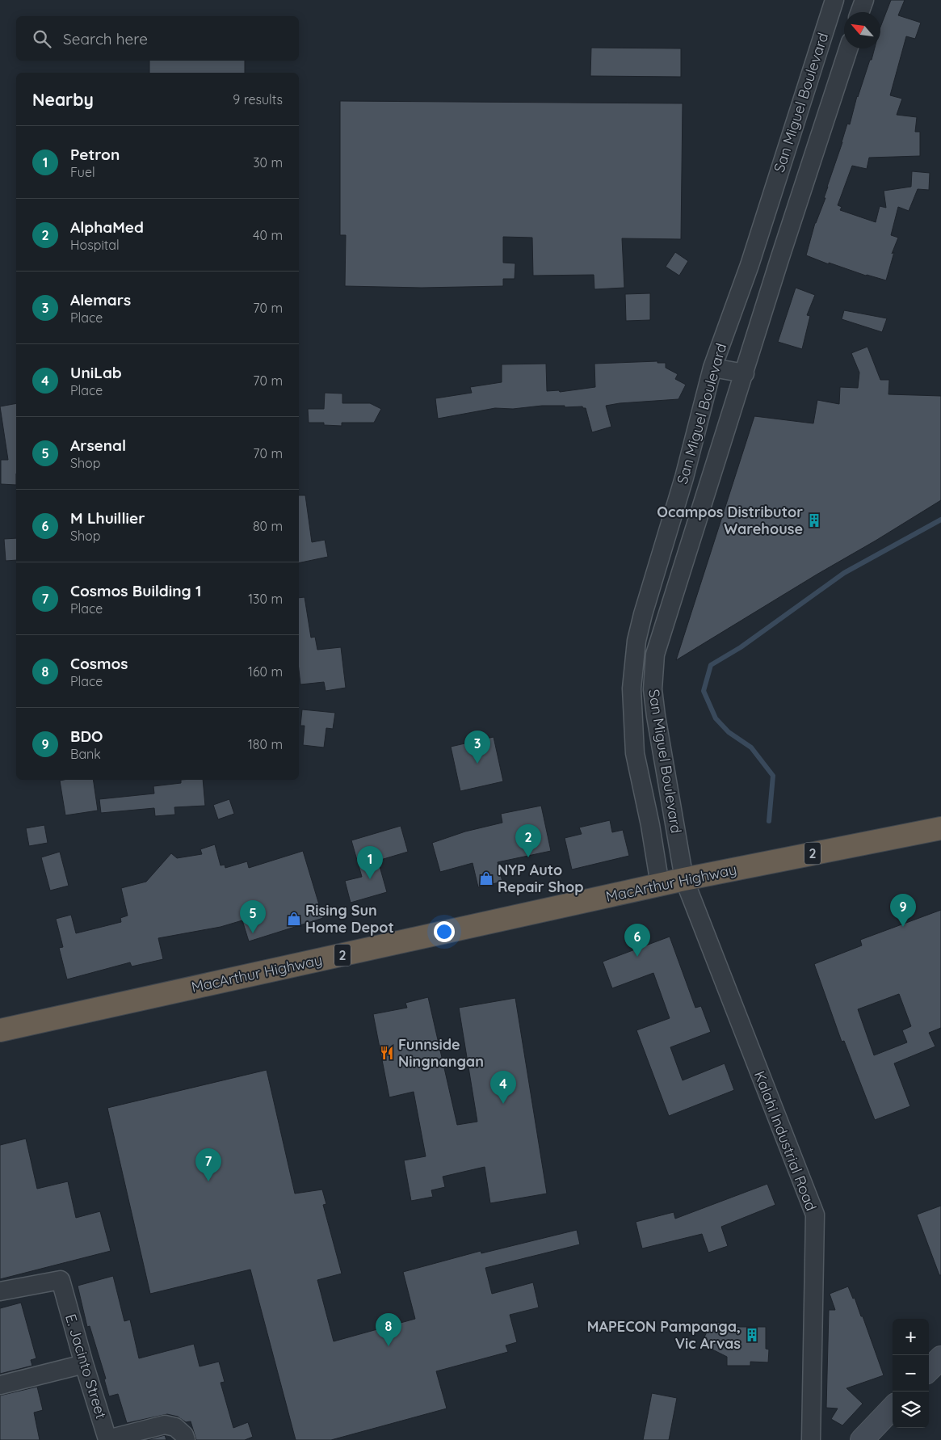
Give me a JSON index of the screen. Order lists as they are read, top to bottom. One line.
{"streets":{"highway":["2","MacArthur Highway"],"street":["San Miguel Boulevard","Kalahi Industrial Road","E. Jacinto Street"]},"crossings":[["San Miguel Boulevard","MacArthur Highway"],["San Miguel Boulevard","Kalahi Industrial Road"],["MacArthur Highway","Kalahi Industrial Road"]],"places":{"building":["Ocampos Distributor Warehouse","MAPECON Pampanga, Vic Arvas"],"shop":["NYP Auto Repair Shop","Rising Sun Home Depot"],"restaurant":["Funnside Ningnangan"]},"north":"top left","page":{"search":"Search here","heading":["Nearby","9 results"],"list":[{"mark":"1","name":"Petron","note":"Fuel","value":"30 m"},{"mark":"2","name":"AlphaMed","note":"Hospital","value":"40 m"},{"mark":"3","name":"Alemars","note":"Place","value":"70 m"},{"mark":"4","name":"UniLab","note":"Place","value":"70 m"},{"mark":"5","name":"Arsenal","note":"Shop","value":"70 m"},{"mark":"6","name":"M Lhuillier","note":"Shop","value":"80 m"},{"mark":"7","name":"Cosmos Building 1","note":"Place","value":"130 m"},{"mark":"8","name":"Cosmos","note":"Place","value":"160 m"},{"mark":"9","name":"BDO","note":"Bank","value":"180 m"}],"pins":["3","2","1","9","5","6","4","7","8"],"map_buttons":["+","−"]}}
